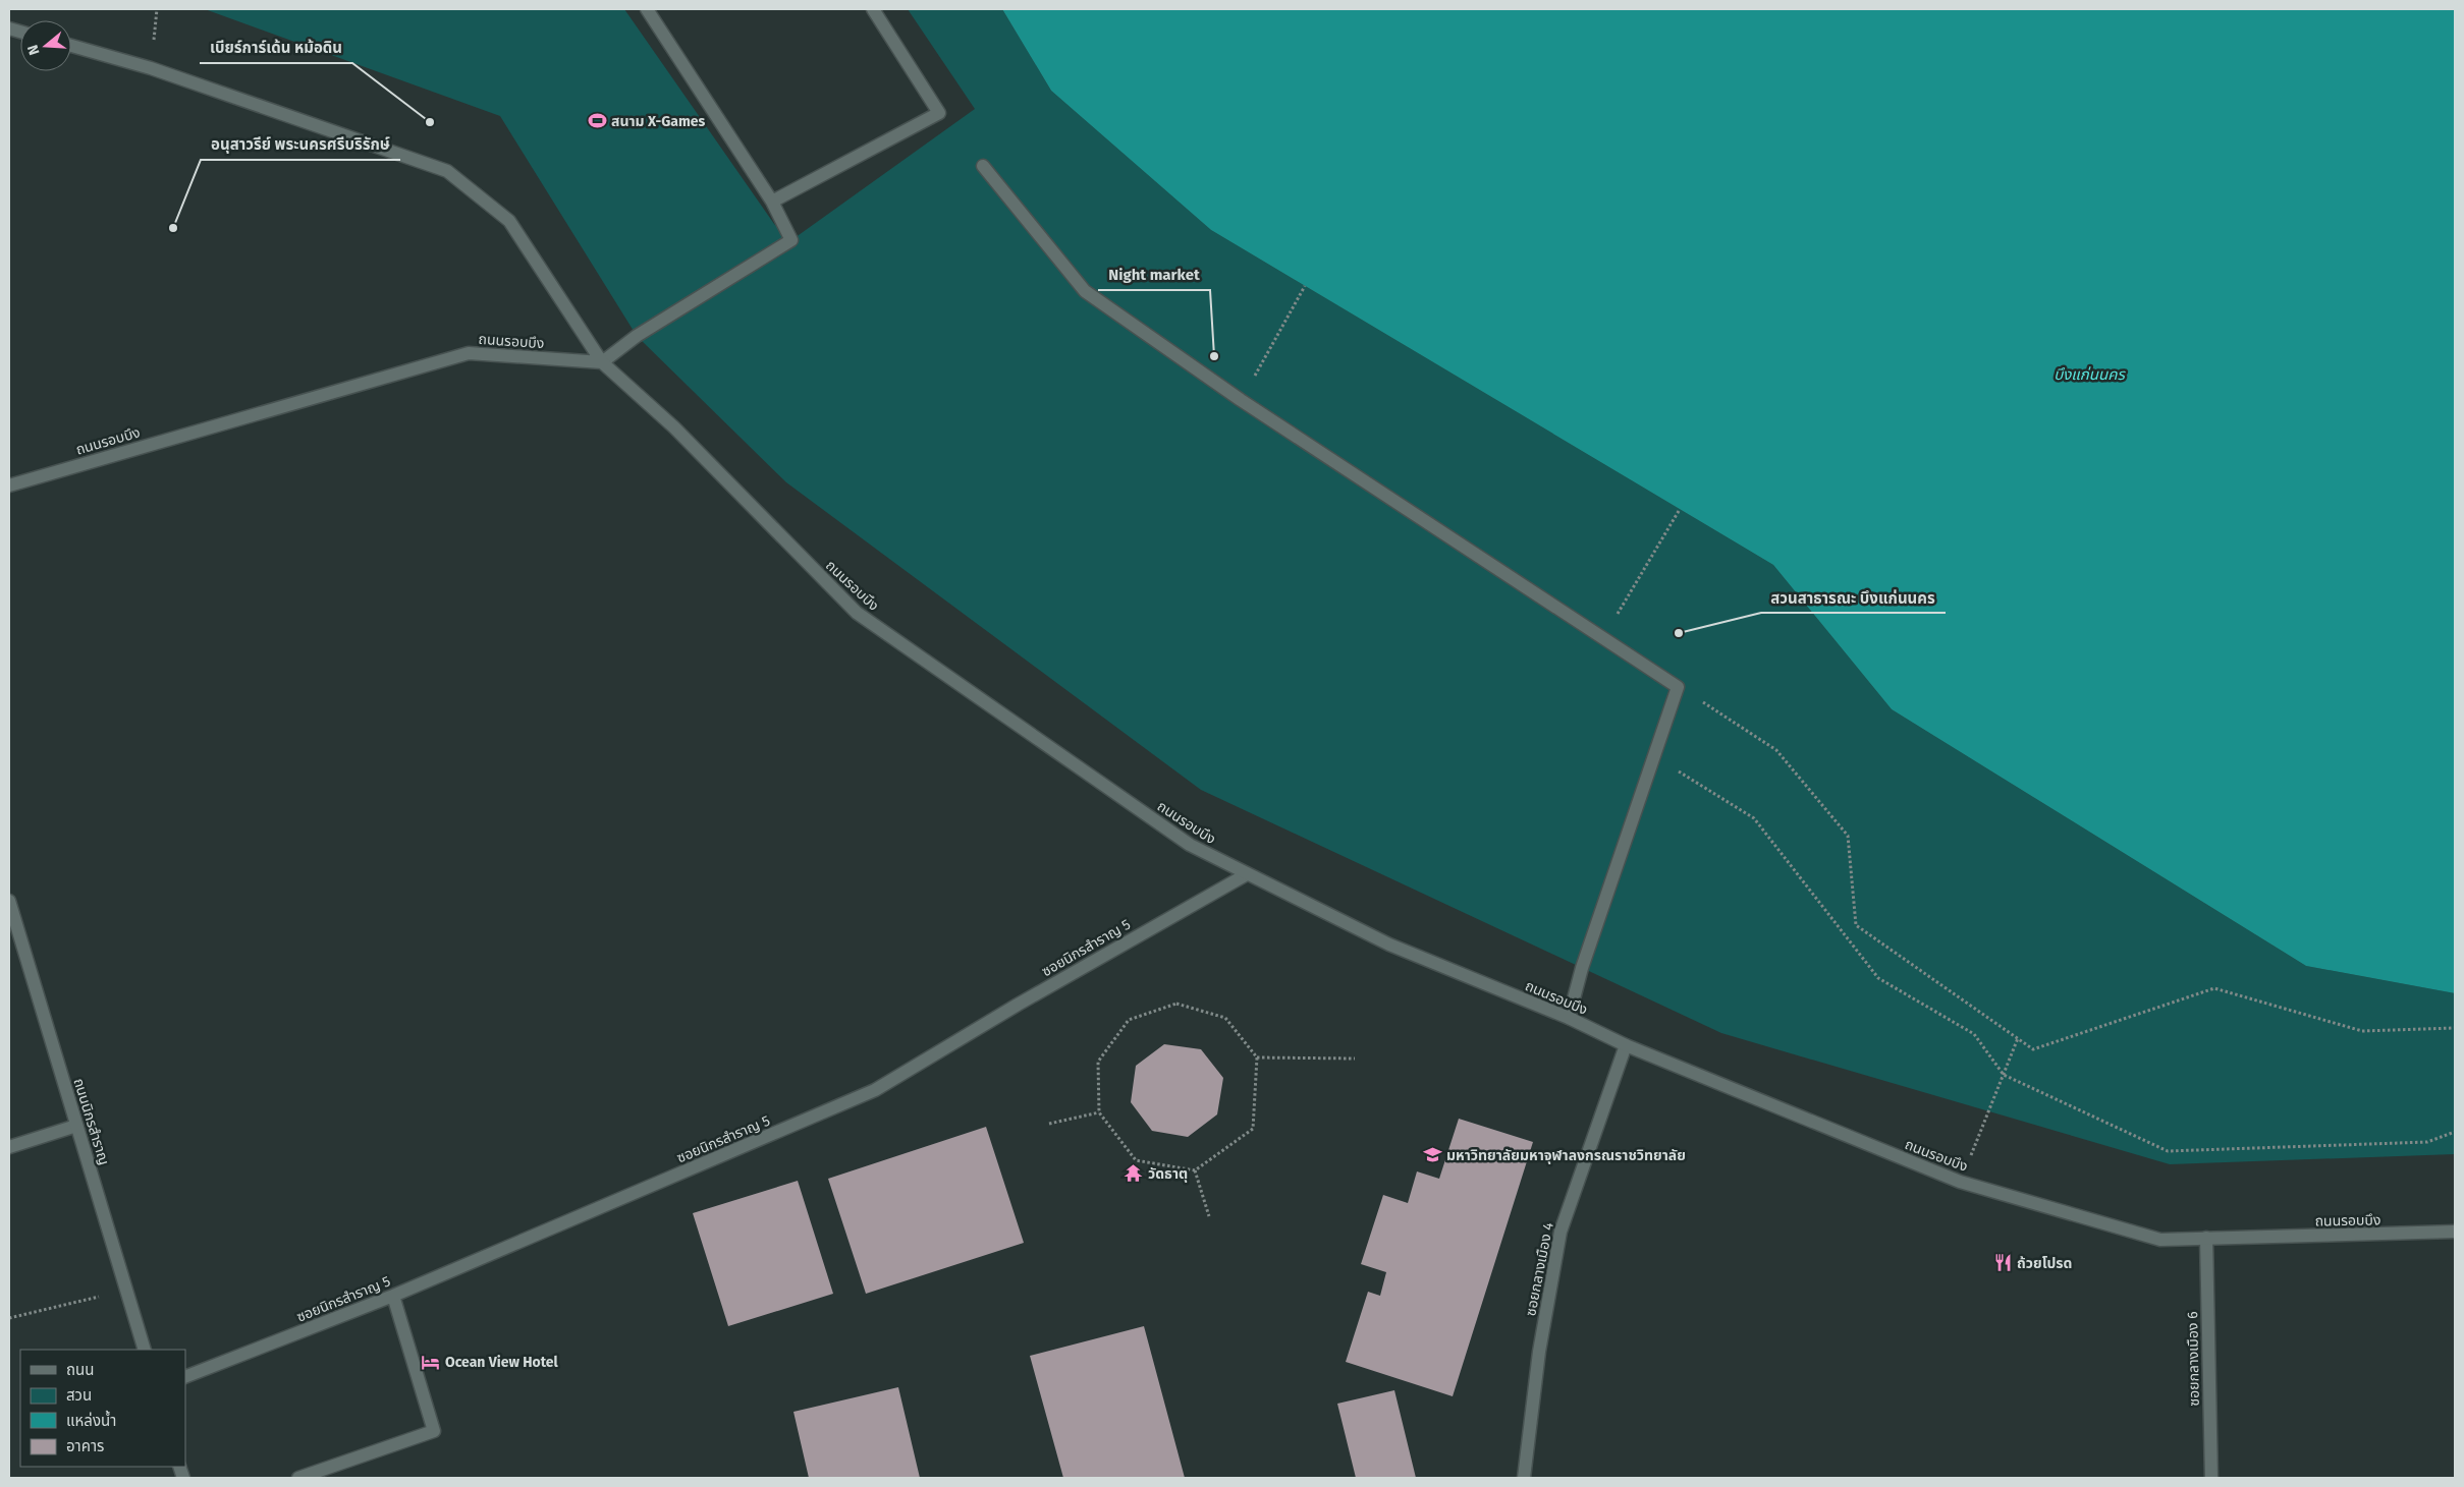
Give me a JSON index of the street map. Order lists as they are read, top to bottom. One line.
{"streets":{"street":["ถนนรอบบึง","ซอยนิกรสำราญ 5","ถนนนิกรสำราญ","ซอยกลางเมือง 4","ซอยกลางเมือง 6"]},"crossings":[["ถนนรอบบึง","ซอยนิกรสำราญ 5"],["ถนนรอบบึง","ซอยกลางเมือง 4"],["ถนนรอบบึง","ซอยกลางเมือง 6"]],"water":["บึงแก่นนคร"],"places":{"sports":["สนาม X-Games"],"other":["เบียร์การ์เด้น หม้อดิน","อนุสาวรีย์ พระนครศรีบริรักษ์","Night market","สวนสาธารณะ บึงแก่นนคร"],"school or university":["มหาวิทยาลัยมหาจุฬาลงกรณราชวิทยาลัย"],"temple":["วัดธาตุ"],"restaurant":["ถ้วยโปรด"],"hotel":["Ocean View Hotel"]},"legend":["ถนน","สวน","แหล่งน้ำ","อาคาร"],"north":"left"}
